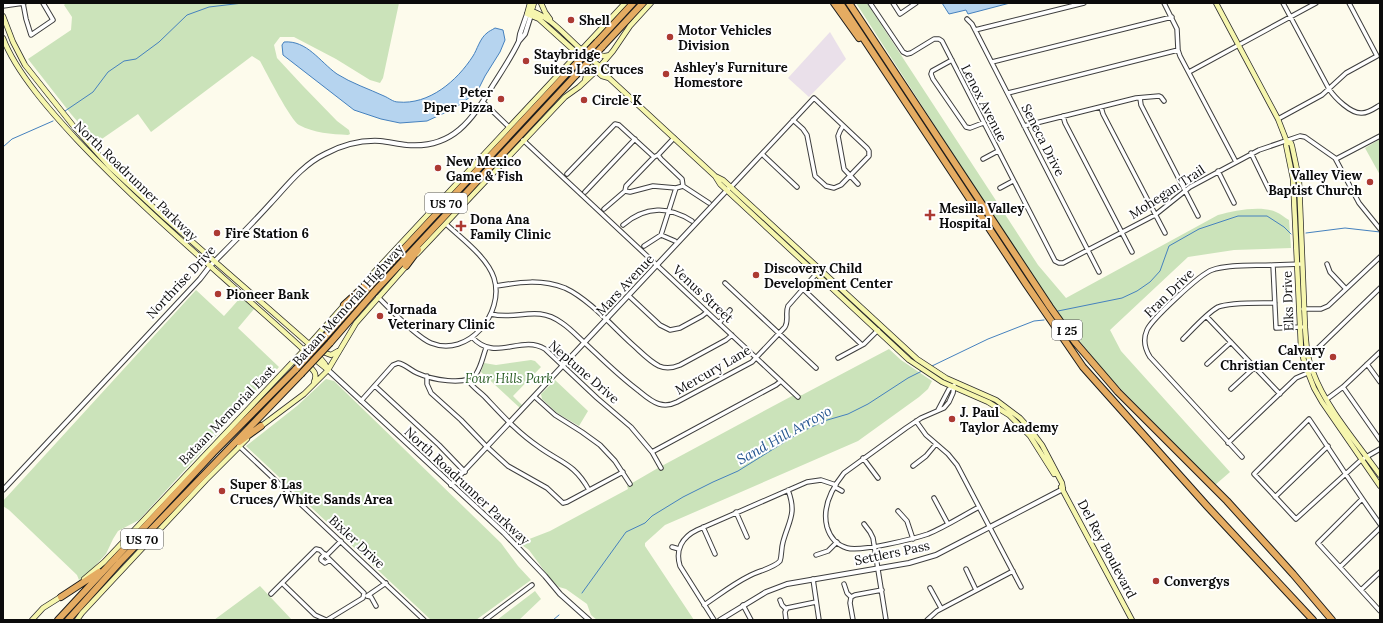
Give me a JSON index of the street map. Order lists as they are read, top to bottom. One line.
{"streets":{"highway":["US 70","Bataan Memorial Highway","I 25"],"main road":["North Roadrunner Parkway","Elks Drive","Bataan Memorial East","Del Rey Boulevard"],"street":["Lenox Avenue","Seneca Drive","Mohegan Trail","Northrise Drive","Mars Avenue","Fran Drive","Venus Street","Mercury Lane","Neptune Drive","Bixler Drive","Settlers Pass"]},"crossings":[["Lenox Avenue","Mohegan Trail"],["Seneca Drive","Mohegan Trail"],["North Roadrunner Parkway","Northrise Drive"],["North Roadrunner Parkway","Mars Avenue"],["North Roadrunner Parkway","Bataan Memorial East"],["Mohegan Trail","Elks Drive"],["Northrise Drive","Del Rey Boulevard"],["Mars Avenue","Venus Street"],["Mars Avenue","Mercury Lane"],["Mars Avenue","Neptune Drive"],["Mars Avenue","Del Rey Boulevard"],["Fran Drive","Elks Drive"],["Venus Street","Mercury Lane"],["Bataan Memorial Highway","Bataan Memorial East"],["Mercury Lane","Del Rey Boulevard"],["Bataan Memorial East","Del Rey Boulevard"],["Del Rey Boulevard","Settlers Pass"]],"water":["Sand Hill Arroyo"],"parks":["Four Hills Park"],"places":{"other":["Shell","Motor Vehicles Division","Staybridge Suites Las Cruces","Ashley's Furniture Homestore","Peter Piper Pizza","Circle K","New Mexico Game & Fish","Valley View Baptist Church","Fire Station 6","Discovery Child Development Center","Pioneer Bank","Jornada Veterinary Clinic","Calvary Christian Center","J. Paul Taylor Academy","Super 8 Las Cruces/White Sands Area","Convergys"],"health":["Mesilla Valley Hospital","Dona Ana Family Clinic"]}}
